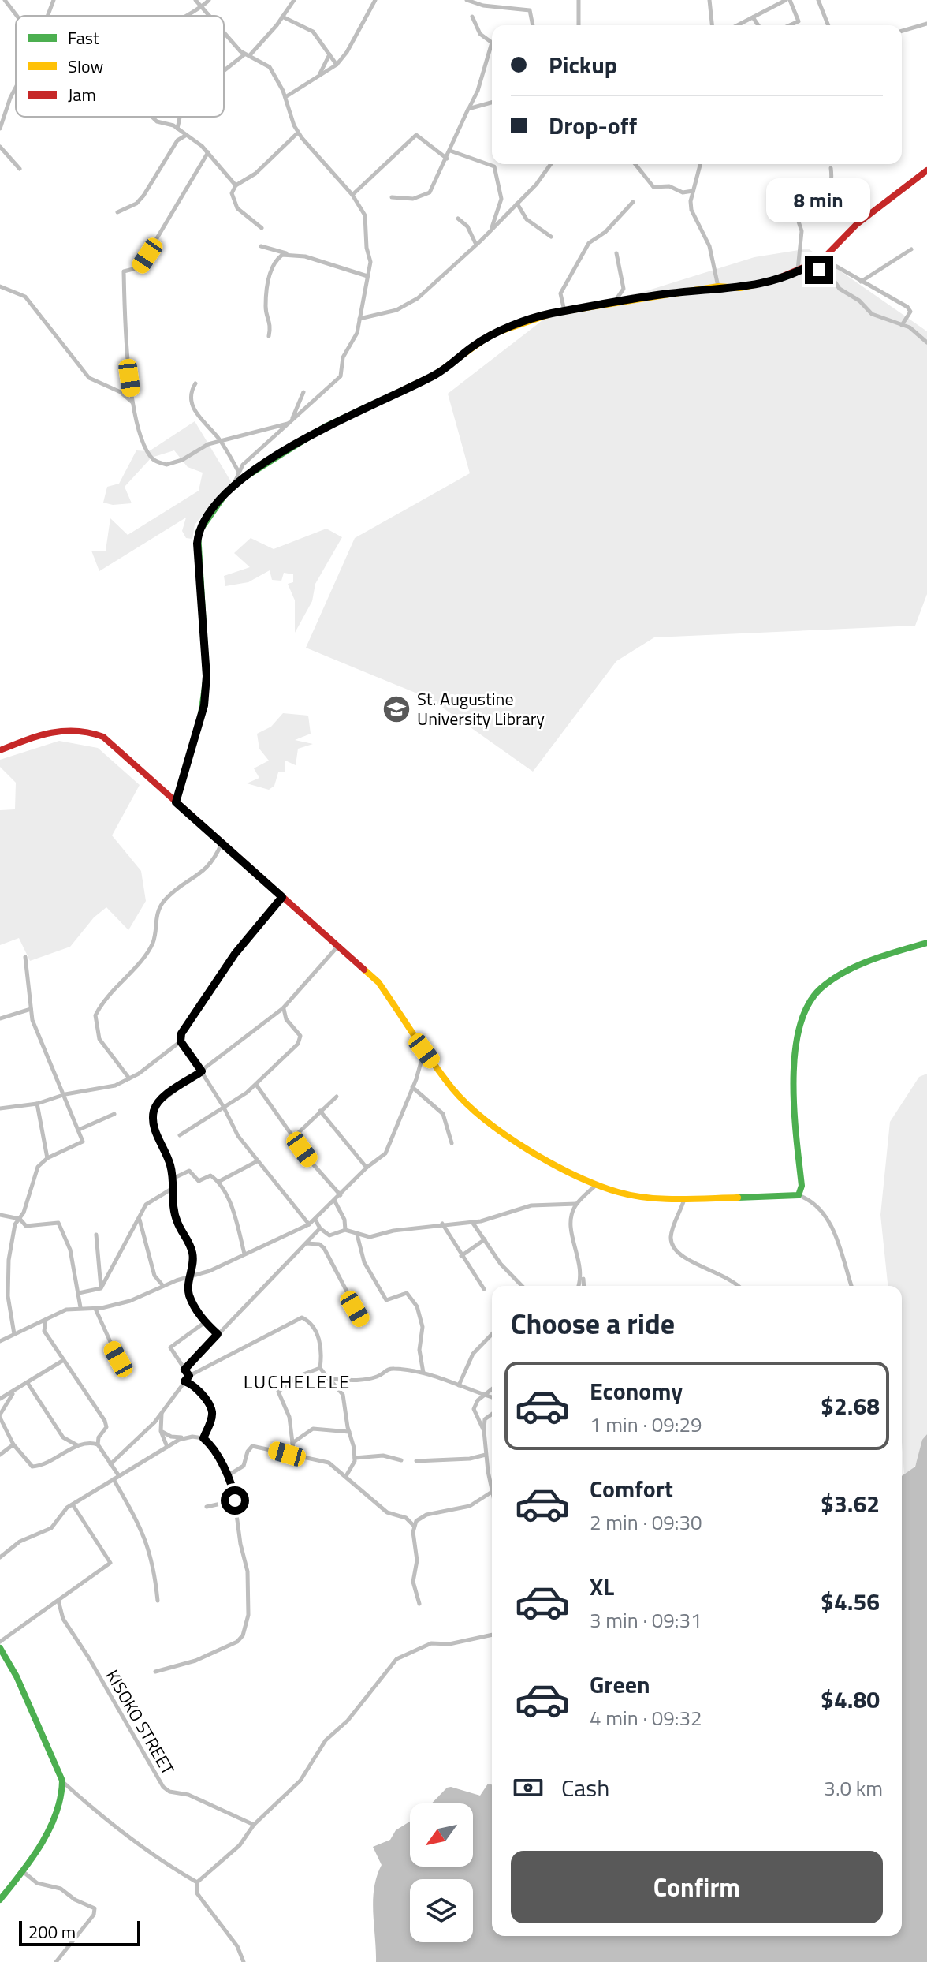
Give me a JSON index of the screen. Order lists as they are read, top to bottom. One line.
{"streets":{"street":["KISOKO STREET"]},"districts":["LUCHELELE"],"places":{"school or university":["St. Augustine University Library"]},"legend":["Fast","Slow","Jam"],"scale_bar":"200 m","north":"bottom left","page":{"banner":["Pickup","Drop-off"],"bubble":"8 min","heading":"Choose a ride","list":[{"name":"Economy","note":"1 min · 09:29","value":"$2.68"},{"name":"Comfort","note":"2 min · 09:30","value":"$3.62"},{"name":"XL","note":"3 min · 09:31","value":"$4.56"},{"name":"Green","note":"4 min · 09:32","value":"$4.80"}],"pay":["Cash","3.0 km"],"buttons":"Confirm","scale":"200 m"}}
